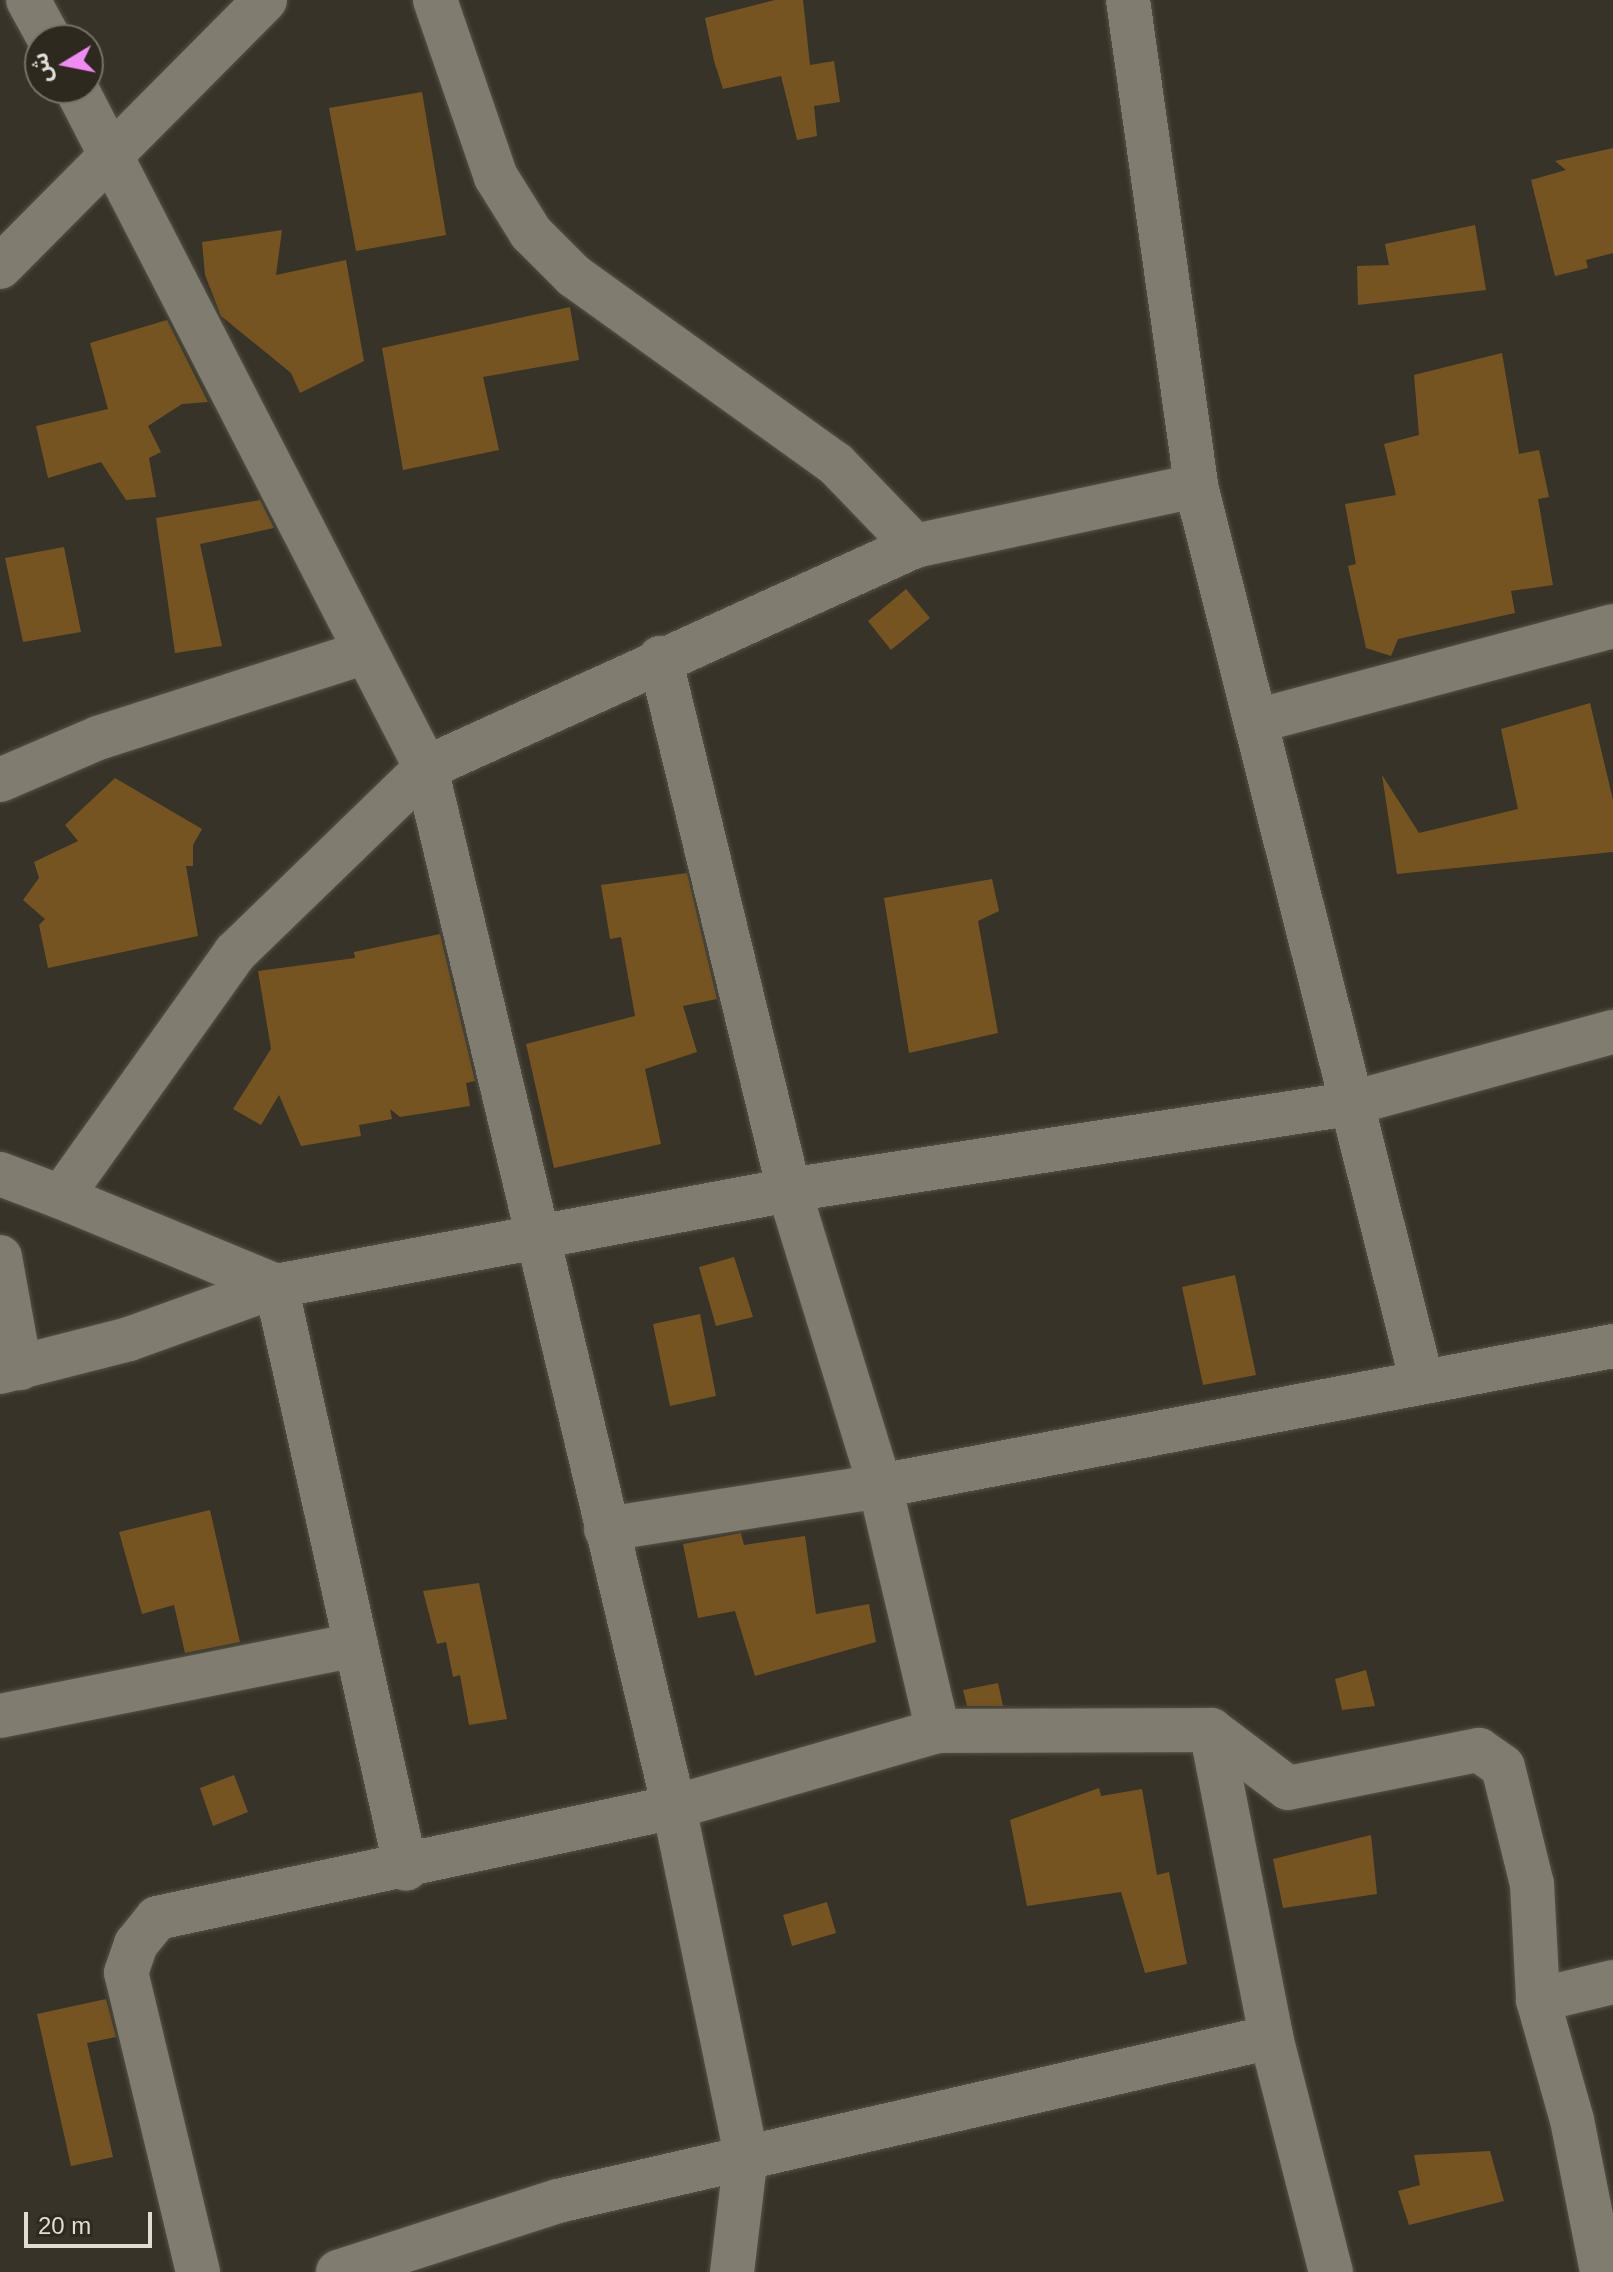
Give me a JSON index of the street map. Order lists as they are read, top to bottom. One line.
{"scale_bar":"20 m","north":"left"}
